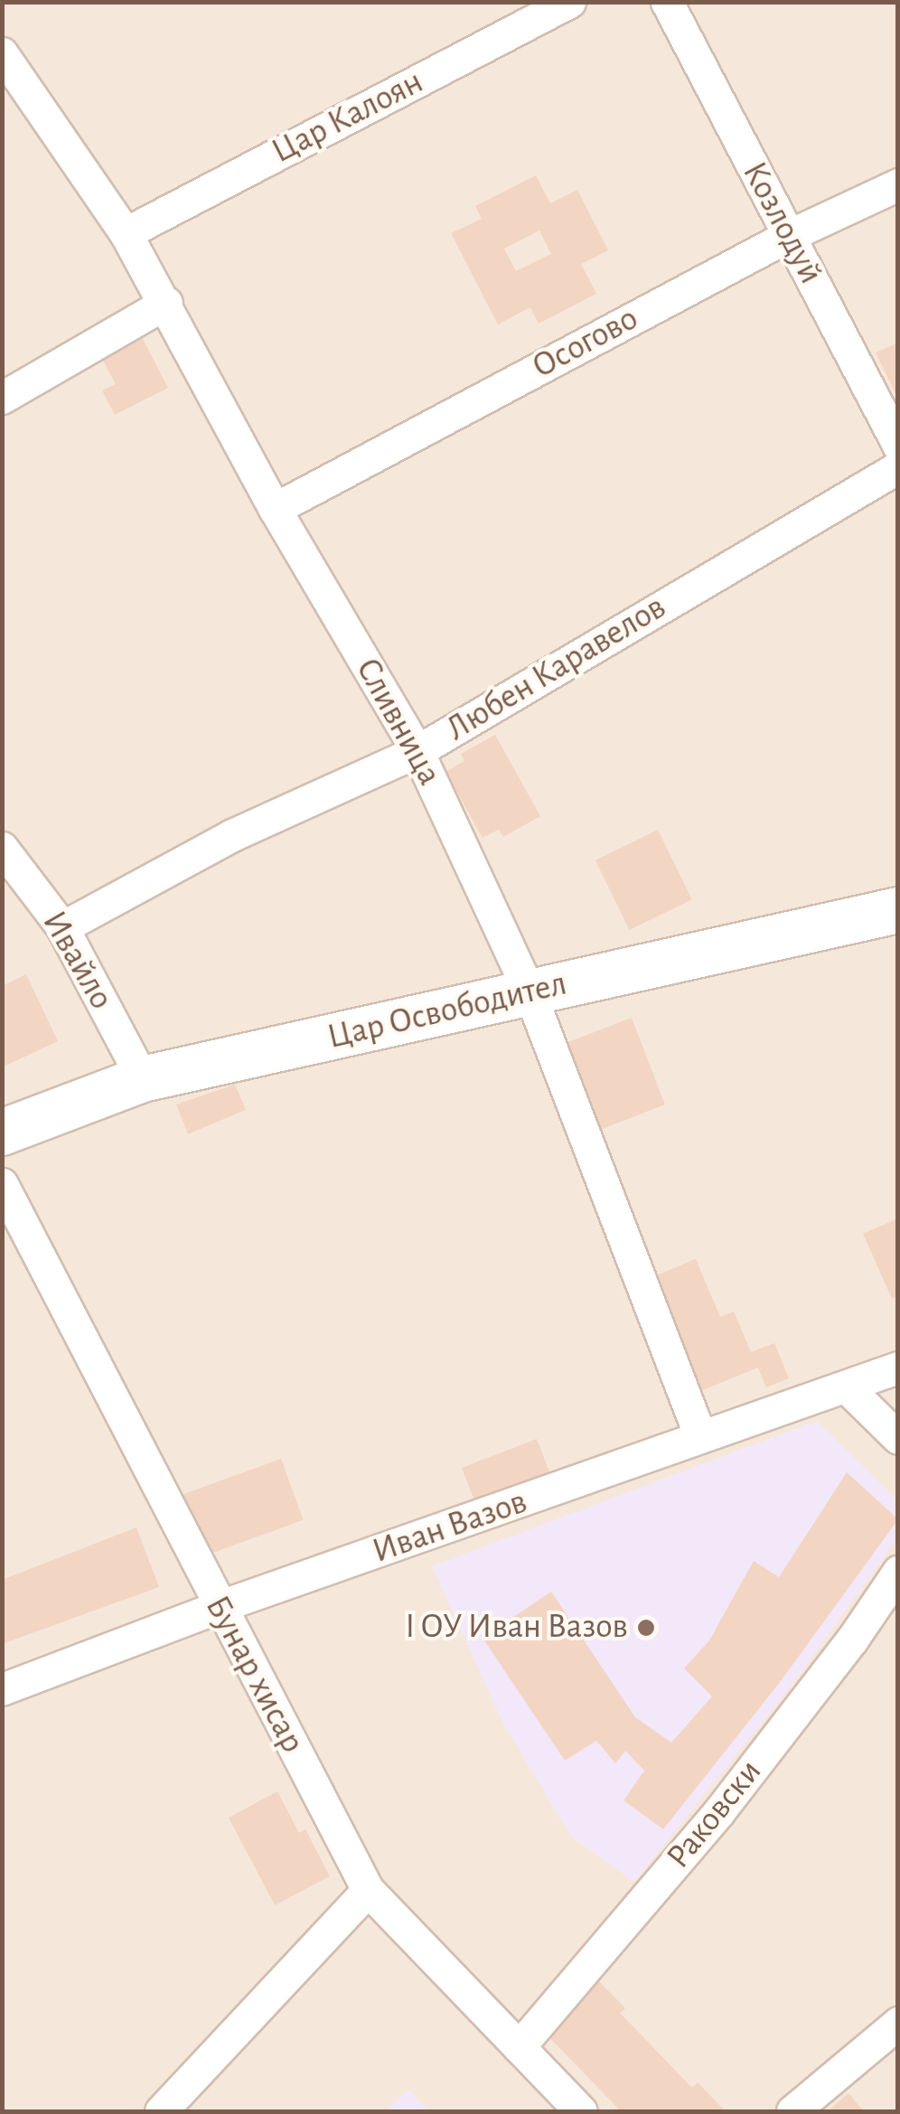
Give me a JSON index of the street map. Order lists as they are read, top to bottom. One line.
{"streets":{"main road":["Цар Освободител"],"street":["Цар Калоян","Козлодуй","Осогово","Любен Каравелов","Сливница","Ивайло","Иван Вазов","Бунар хисар","Раковски"]},"crossings":[["Цар Калоян","Сливница"],["Козлодуй","Осогово"],["Осогово","Сливница"],["Любен Каравелов","Сливница"],["Любен Каравелов","Ивайло"],["Сливница","Цар Освободител"],["Сливница","Иван Вазов"],["Ивайло","Цар Освободител"],["Иван Вазов","Бунар хисар"],["Бунар хисар","Раковски"]],"places":["I ОУ Иван Вазов"]}
